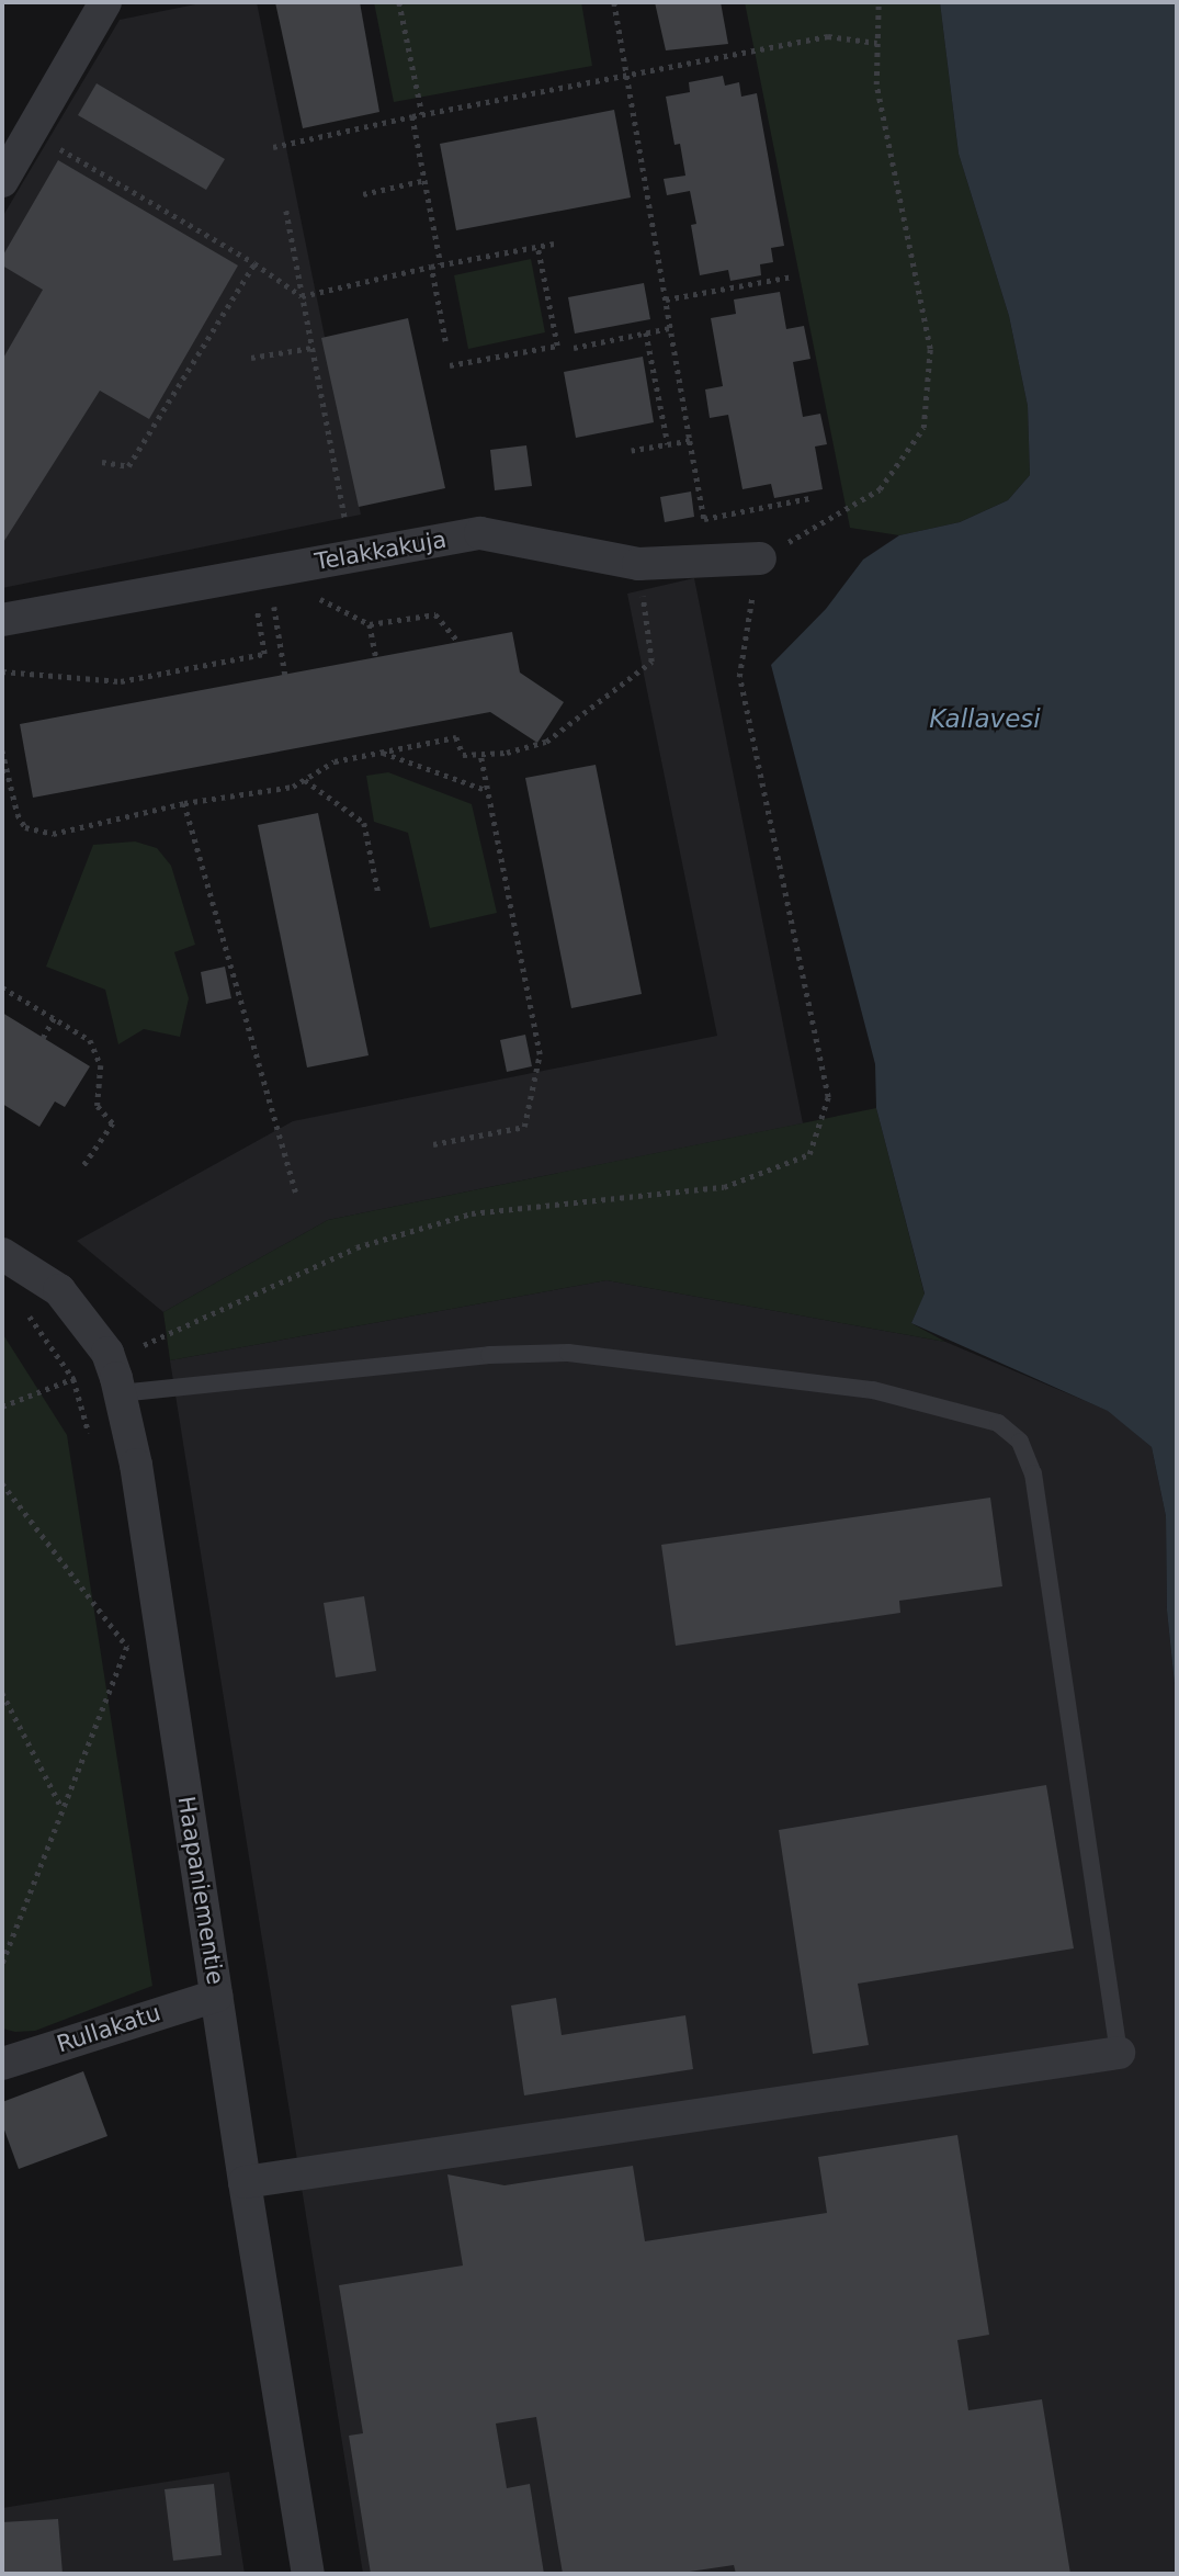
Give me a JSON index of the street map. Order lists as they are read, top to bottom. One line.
{"streets":{"street":["Telakkakuja","Haapaniementie","Rullakatu"]},"crossings":[["Haapaniementie","Rullakatu"]],"water":["Kallavesi"]}
